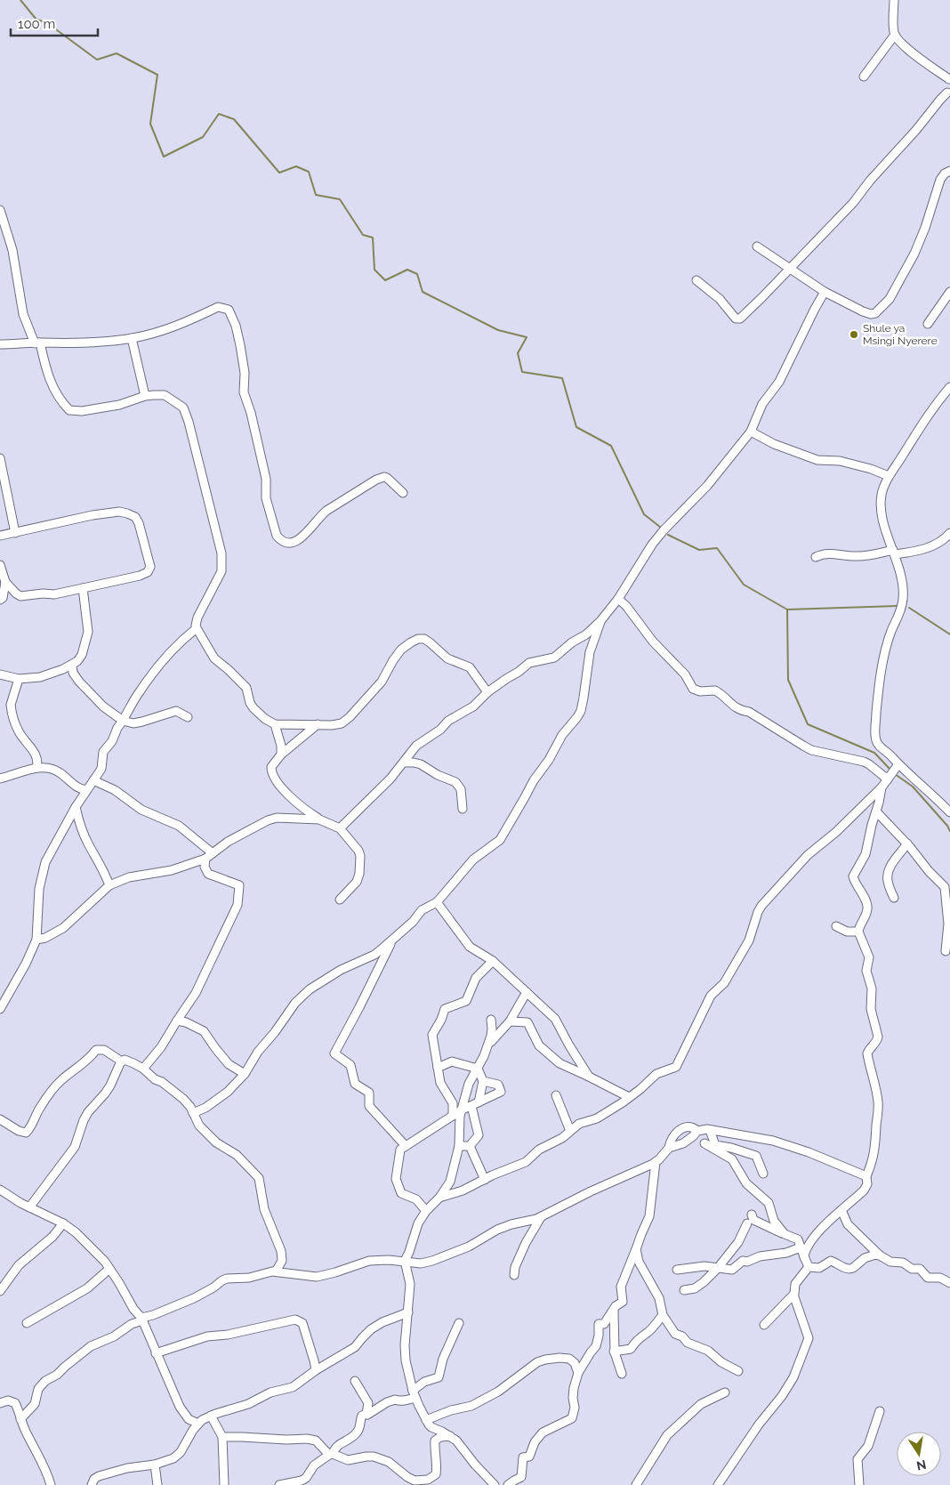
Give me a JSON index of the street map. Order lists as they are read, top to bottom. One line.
{"places":["Shule ya Msingi Nyerere"],"scale_bar":"100 m","north":"bottom"}
